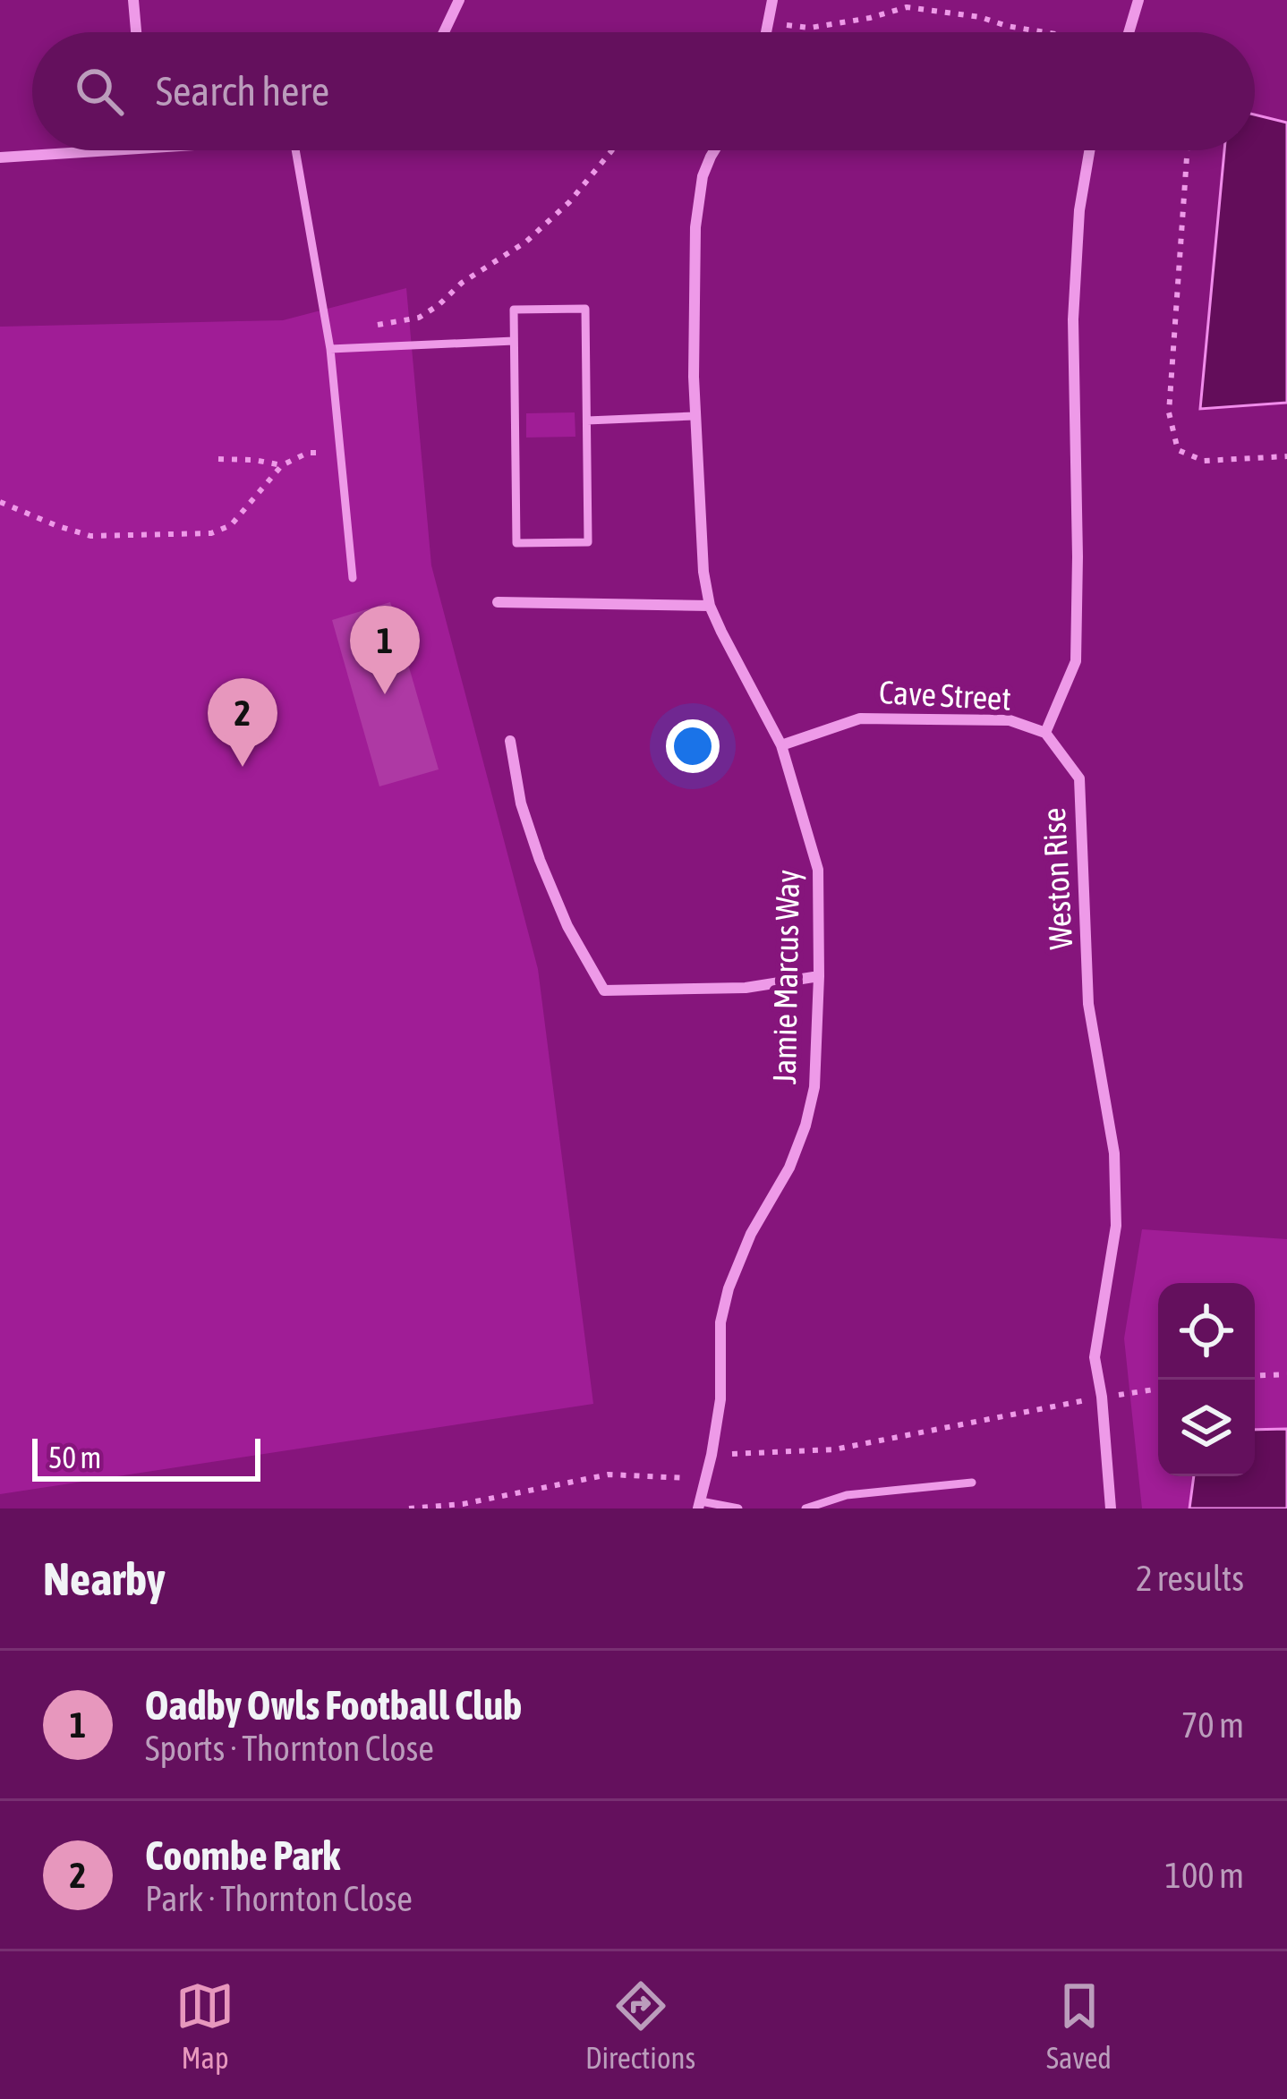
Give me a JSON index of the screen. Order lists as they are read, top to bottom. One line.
{"streets":{"street":["Cave Street","Weston Rise","Jamie Marcus Way"]},"crossings":[["Cave Street","Weston Rise"],["Cave Street","Jamie Marcus Way"]],"scale_bar":"50 m","page":{"search":"Search here","pins":["1","2"],"scale":"50 m","heading":["Nearby","2 results"],"list":[{"mark":"1","name":"Oadby Owls Football Club","note":"Sports · Thornton Close","value":"70 m"},{"mark":"2","name":"Coombe Park","note":"Park · Thornton Close","value":"100 m"}],"nav":["Map","Directions","Saved"]}}
